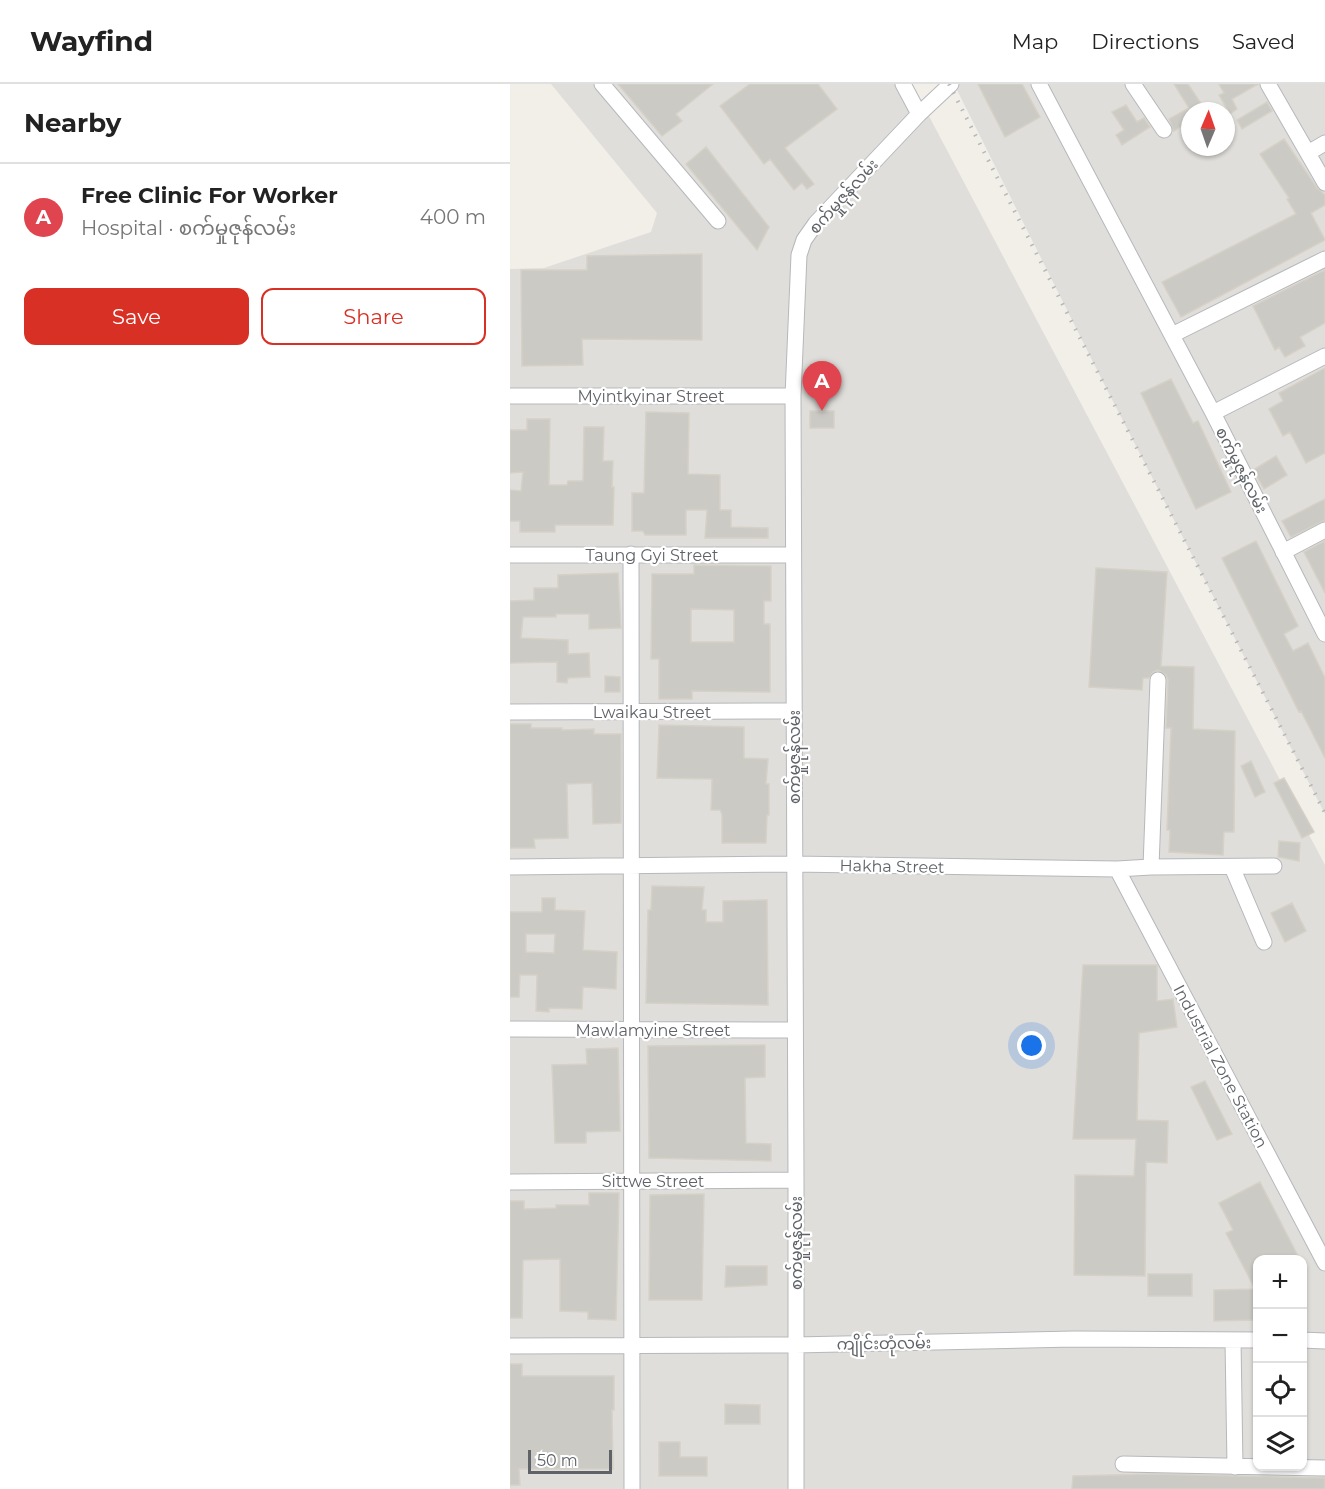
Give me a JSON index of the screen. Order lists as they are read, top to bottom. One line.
{"streets":{"street":["စက်မှုဇုန်လမ်း","Myintkyinar Street","Taung Gyi Street","Lwaikau Street","Hakha Street","Mawlamyine Street","Industrial Zone Station","Sittwe Street","ကျိုင်းတုံလမ်း"]},"crossings":[["စက်မှုဇုန်လမ်း","Myintkyinar Street"],["စက်မှုဇုန်လမ်း","Taung Gyi Street"],["စက်မှုဇုန်လမ်း","Lwaikau Street"],["စက်မှုဇုန်လမ်း","Hakha Street"],["စက်မှုဇုန်လမ်း","Mawlamyine Street"],["စက်မှုဇုန်လမ်း","Sittwe Street"],["စက်မှုဇုန်လမ်း","ကျိုင်းတုံလမ်း"],["Hakha Street","Industrial Zone Station"]],"scale_bar":"50 m","north":"top","page":{"header":"Wayfind","nav":["Map","Directions","Saved"],"heading":"Nearby","list":[{"mark":"A","name":"Free Clinic For Worker","note":"Hospital · စက်မှုဇုန်လမ်း","value":"400 m"}],"buttons":["Save","Share"],"pins":"A","map_buttons":["+","−"],"scale":"50 m"}}
